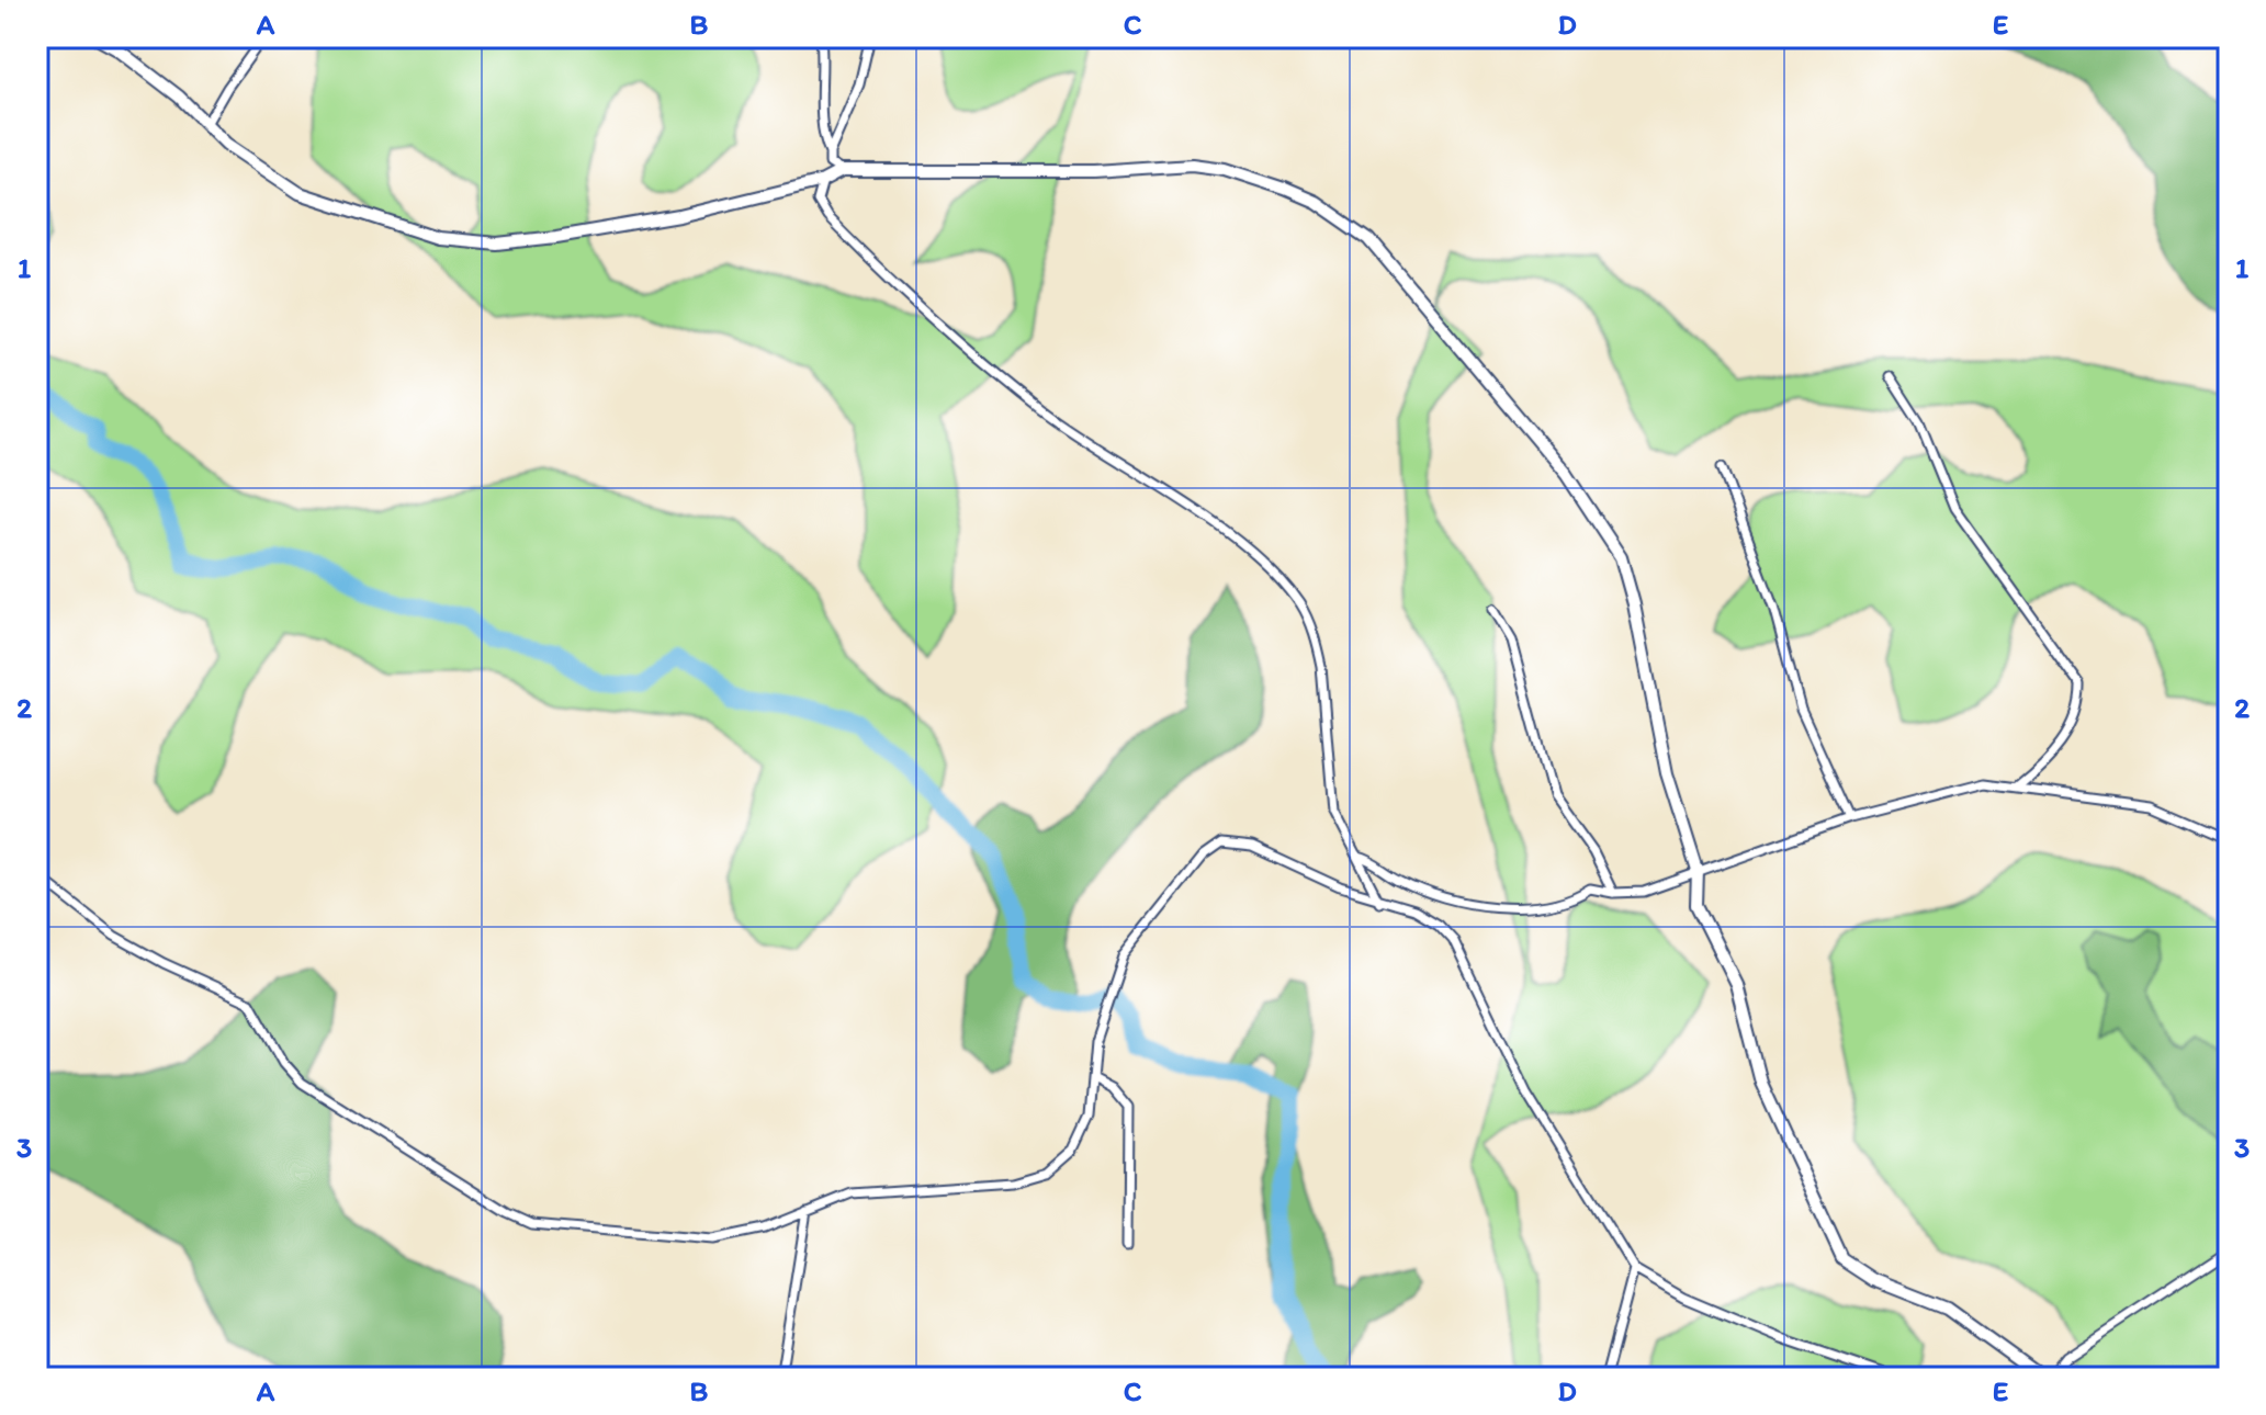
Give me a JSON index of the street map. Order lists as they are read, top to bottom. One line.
{"grid":{"columns":["A","B","C","D","E"],"rows":["1","2","3"]}}
